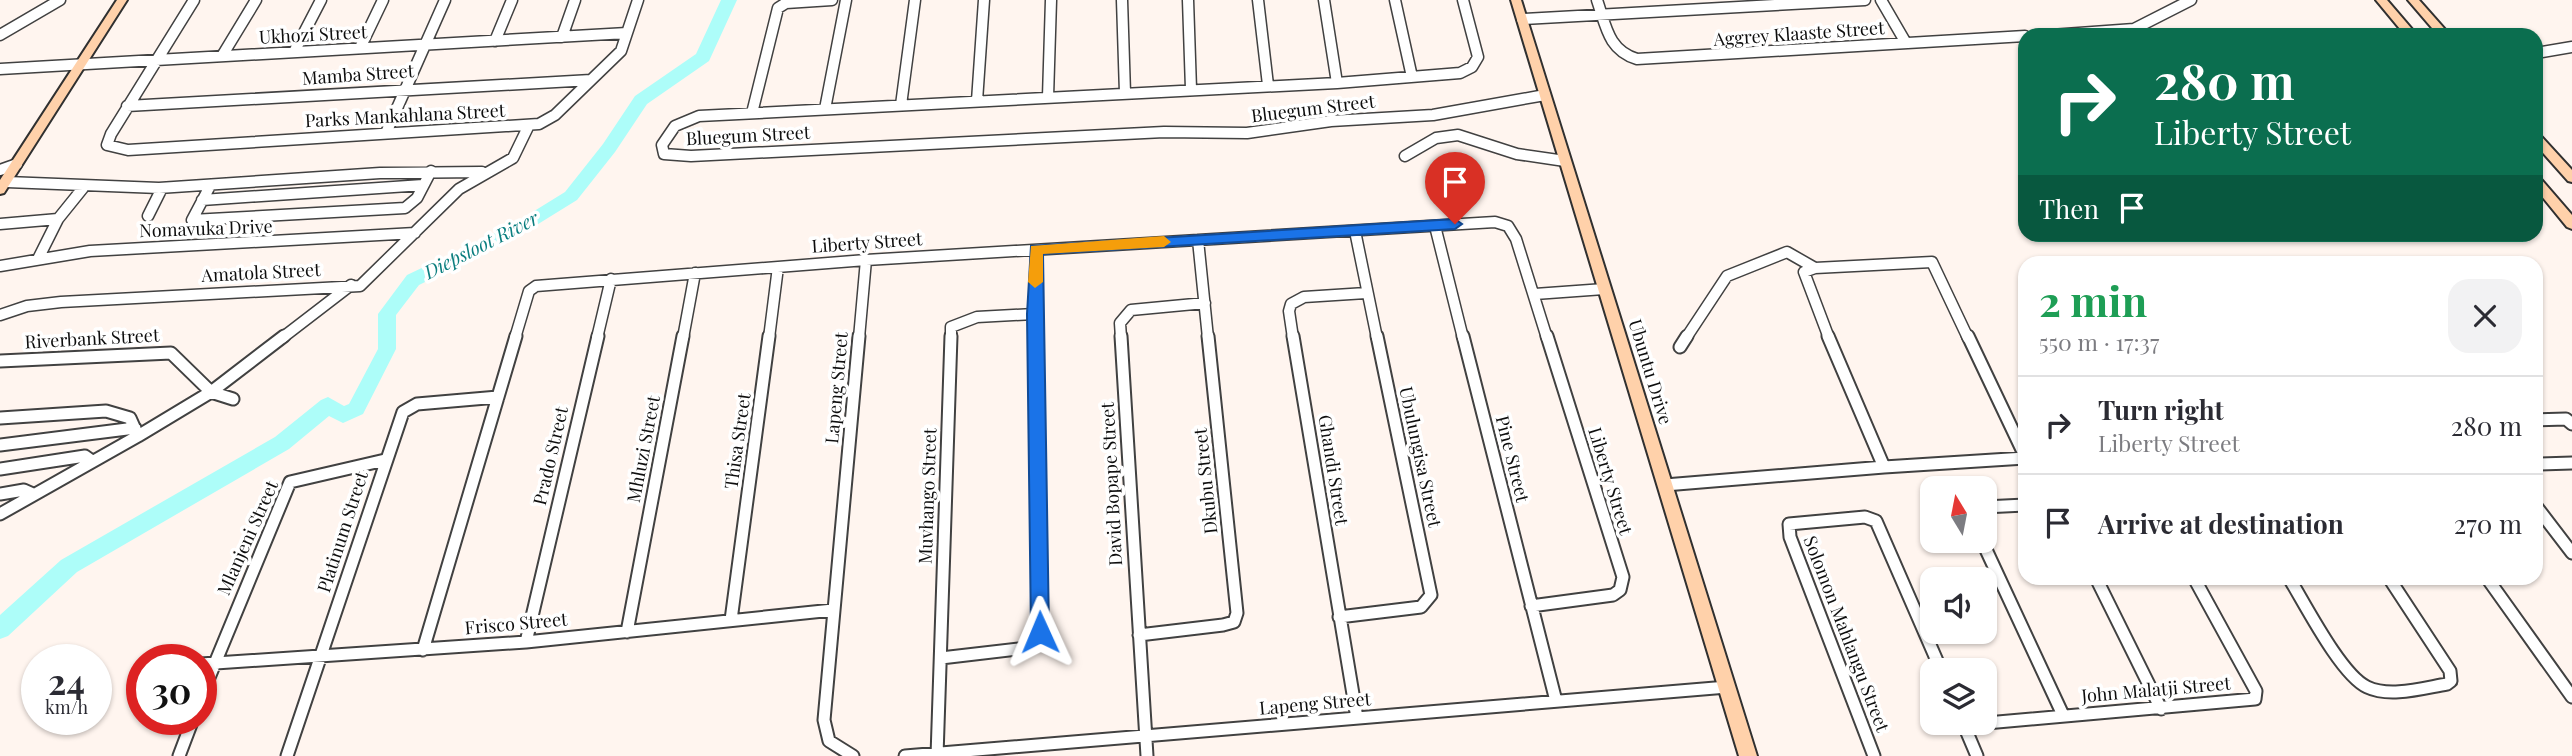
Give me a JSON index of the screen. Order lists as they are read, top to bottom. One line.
{"streets":{"street":["Aggrey Klaaste Street","Ukhozi Street","Mamba Street","Bluegum Street","Parks Mankahlana Street","Nomavuka Drive","Liberty Street","Amatola Street","Riverbank Street","Ubuntu Drive","Lapeng Street","Thisa Street","Mhluzi Street","Prado Street","Ubulungisa Street","Pine Street","Ghandi Street","Dkubu Street","David Bopape Street","Muvhango Street","Platinum Street","Mlanjeni Street","Frisco Street","Solomon Mahlangu Street","John Malatji Street"]},"crossings":[["Ukhozi Street","Parks Mankahlana Street"],["Mamba Street","Parks Mankahlana Street"],["Bluegum Street","Ubuntu Drive"],["Liberty Street","Lapeng Street"],["Liberty Street","Thisa Street"],["Liberty Street","Mhluzi Street"],["Liberty Street","Prado Street"],["Liberty Street","Ubulungisa Street"],["Liberty Street","Pine Street"],["Liberty Street","Dkubu Street"],["Liberty Street","Platinum Street"],["Liberty Street","Frisco Street"],["Amatola Street","Riverbank Street"],["Ubuntu Drive","Lapeng Street"],["Lapeng Street","Pine Street"],["Lapeng Street","Ghandi Street"],["Lapeng Street","David Bopape Street"],["Lapeng Street","Muvhango Street"],["Lapeng Street","Frisco Street"],["Thisa Street","Frisco Street"],["Mhluzi Street","Frisco Street"],["Prado Street","Frisco Street"],["Ubulungisa Street","Ghandi Street"],["Dkubu Street","David Bopape Street"],["Platinum Street","Mlanjeni Street"],["Platinum Street","Frisco Street"]],"water":["Diepsloot River"],"north":"top","page":{"turn":["280 m","Liberty Street"],"then":"Then","heading":["2 min","550 m · 17:37"],"list":[{"name":"Turn right","note":"Liberty Street","value":"280 m"},{"name":"Arrive at destination","value":"270 m"}],"speed":"24 km/h","limit":"30"}}
